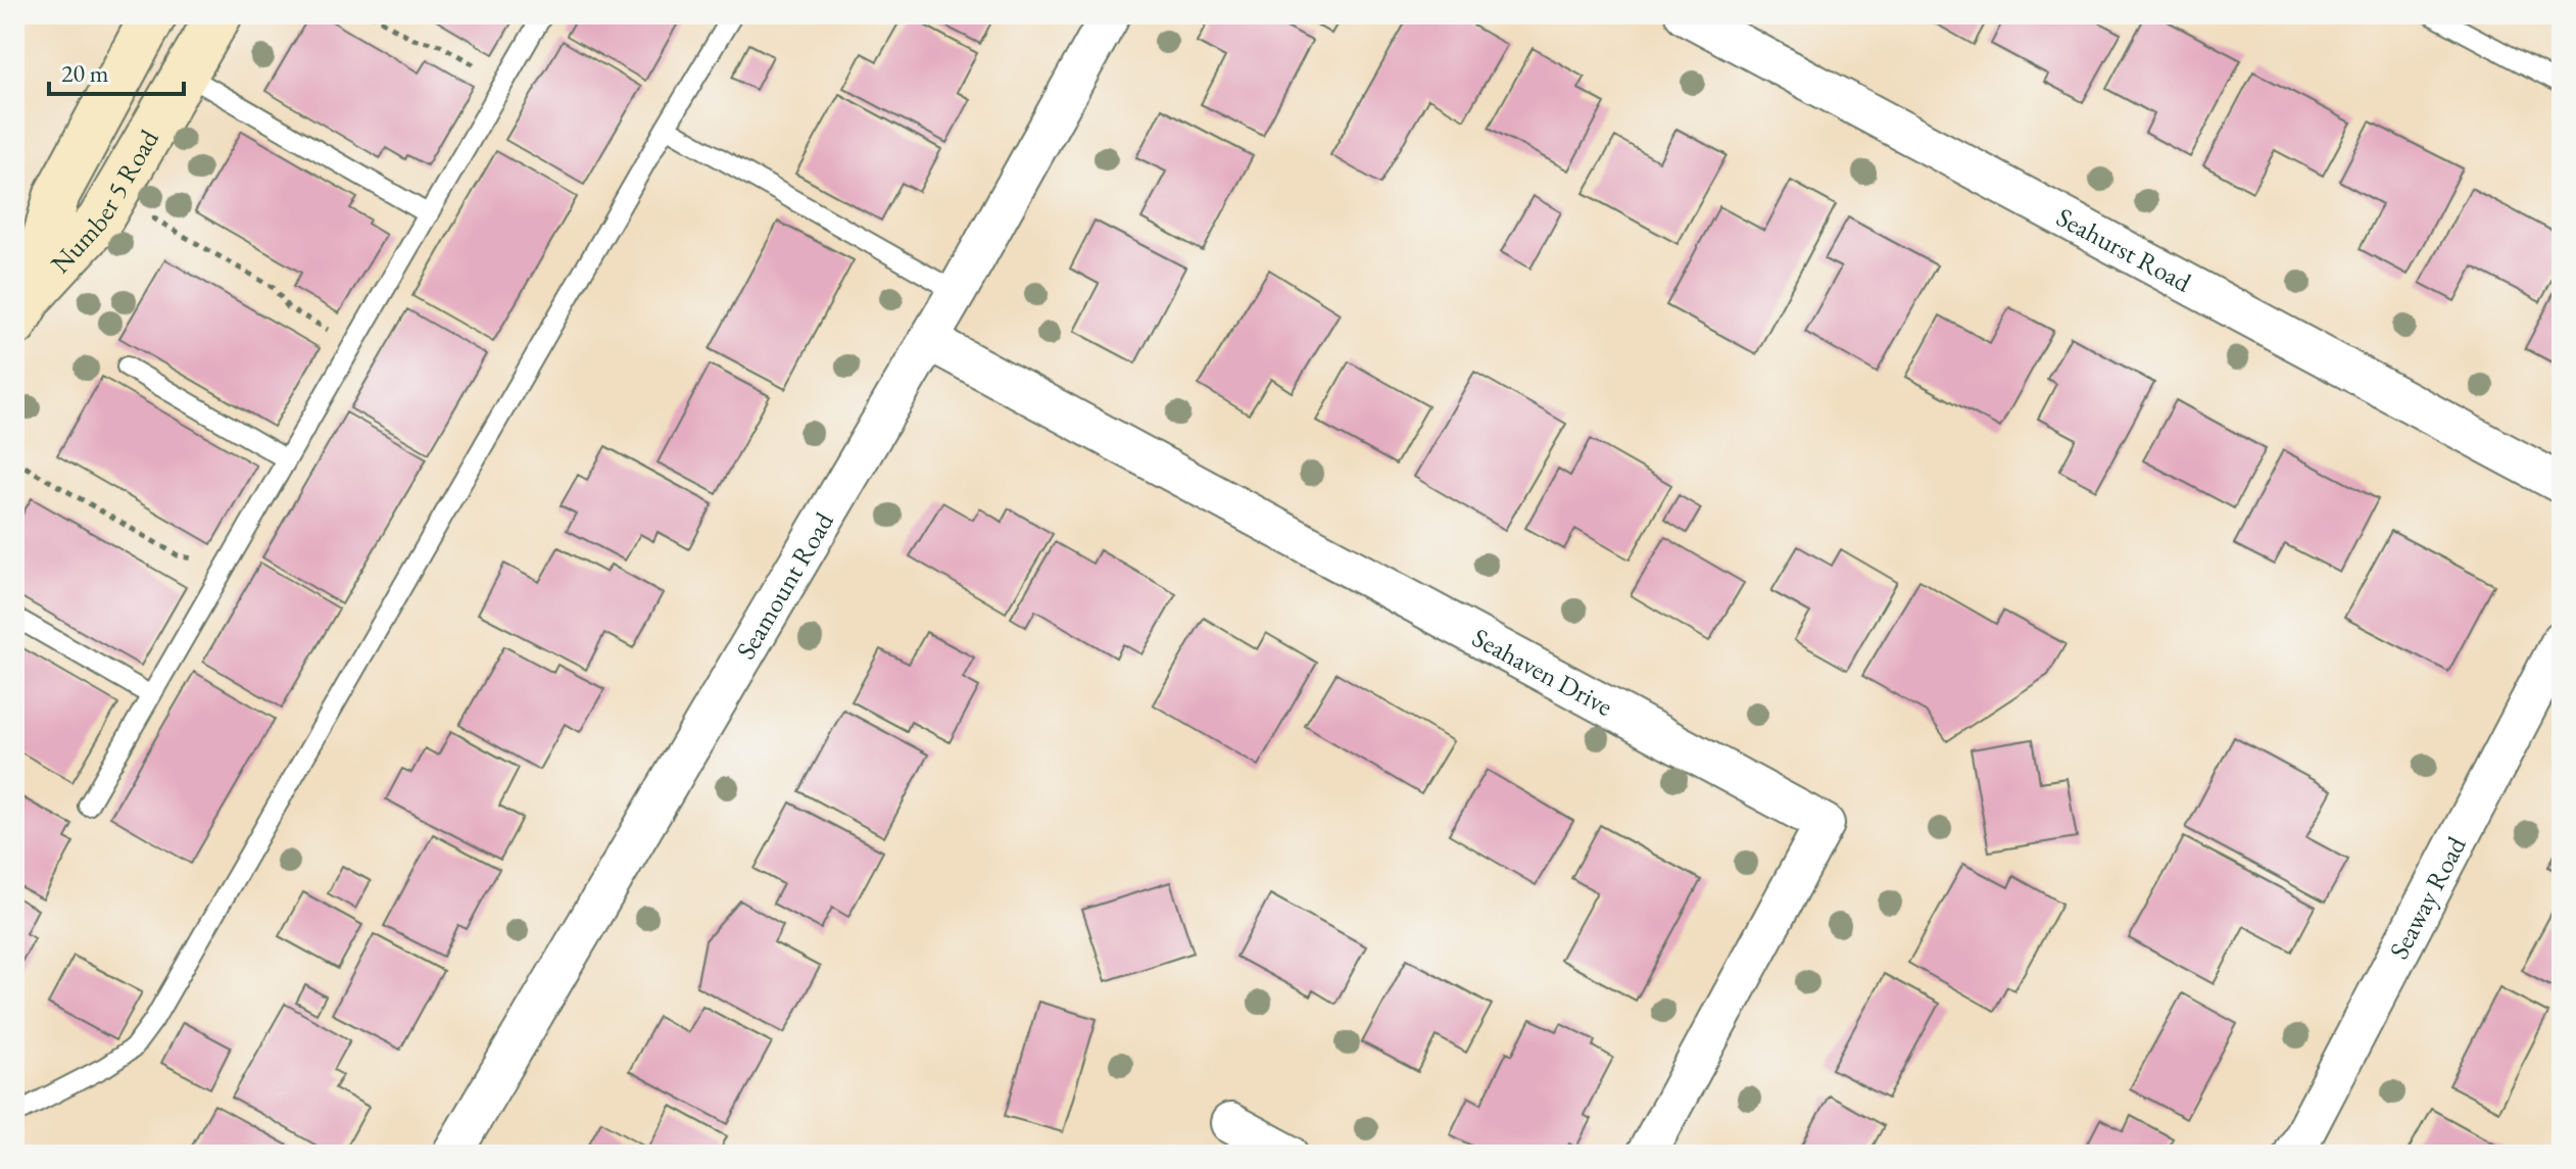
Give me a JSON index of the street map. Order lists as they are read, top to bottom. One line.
{"streets":{"main road":["Number 5 Road"],"street":["Seahurst Road","Seamount Road","Seahaven Drive","Seaway Road"]},"crossings":[["Seamount Road","Seahaven Drive"]],"scale_bar":"20 m"}
